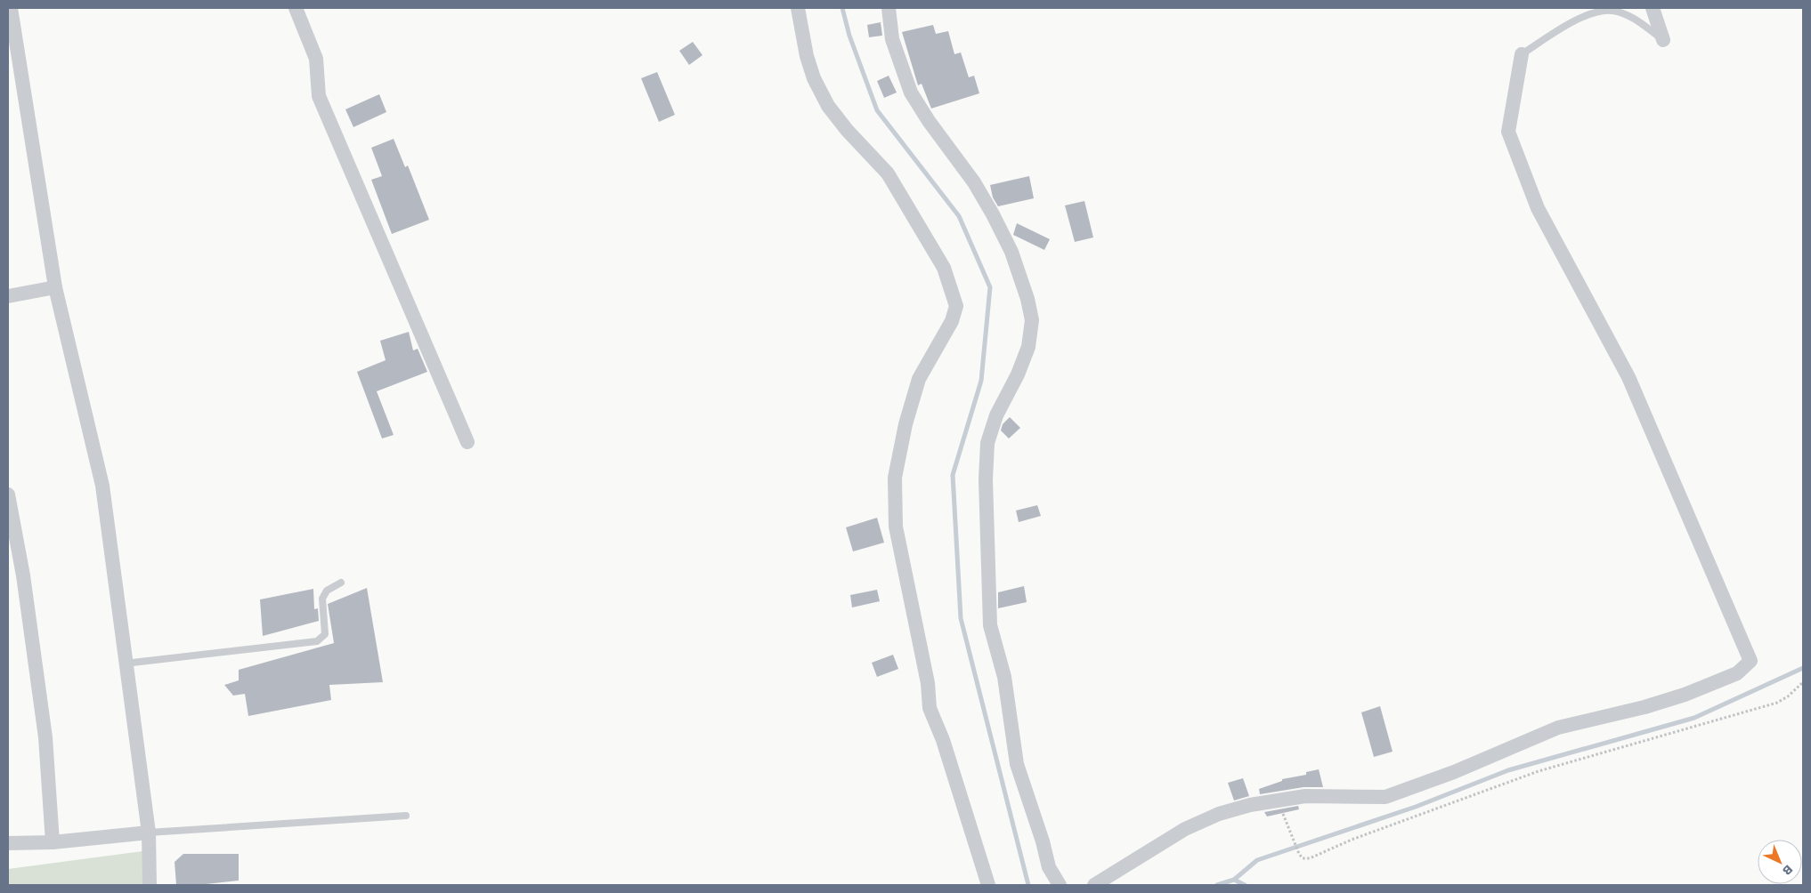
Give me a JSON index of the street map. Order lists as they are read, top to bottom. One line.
{"north":"bottom right"}
